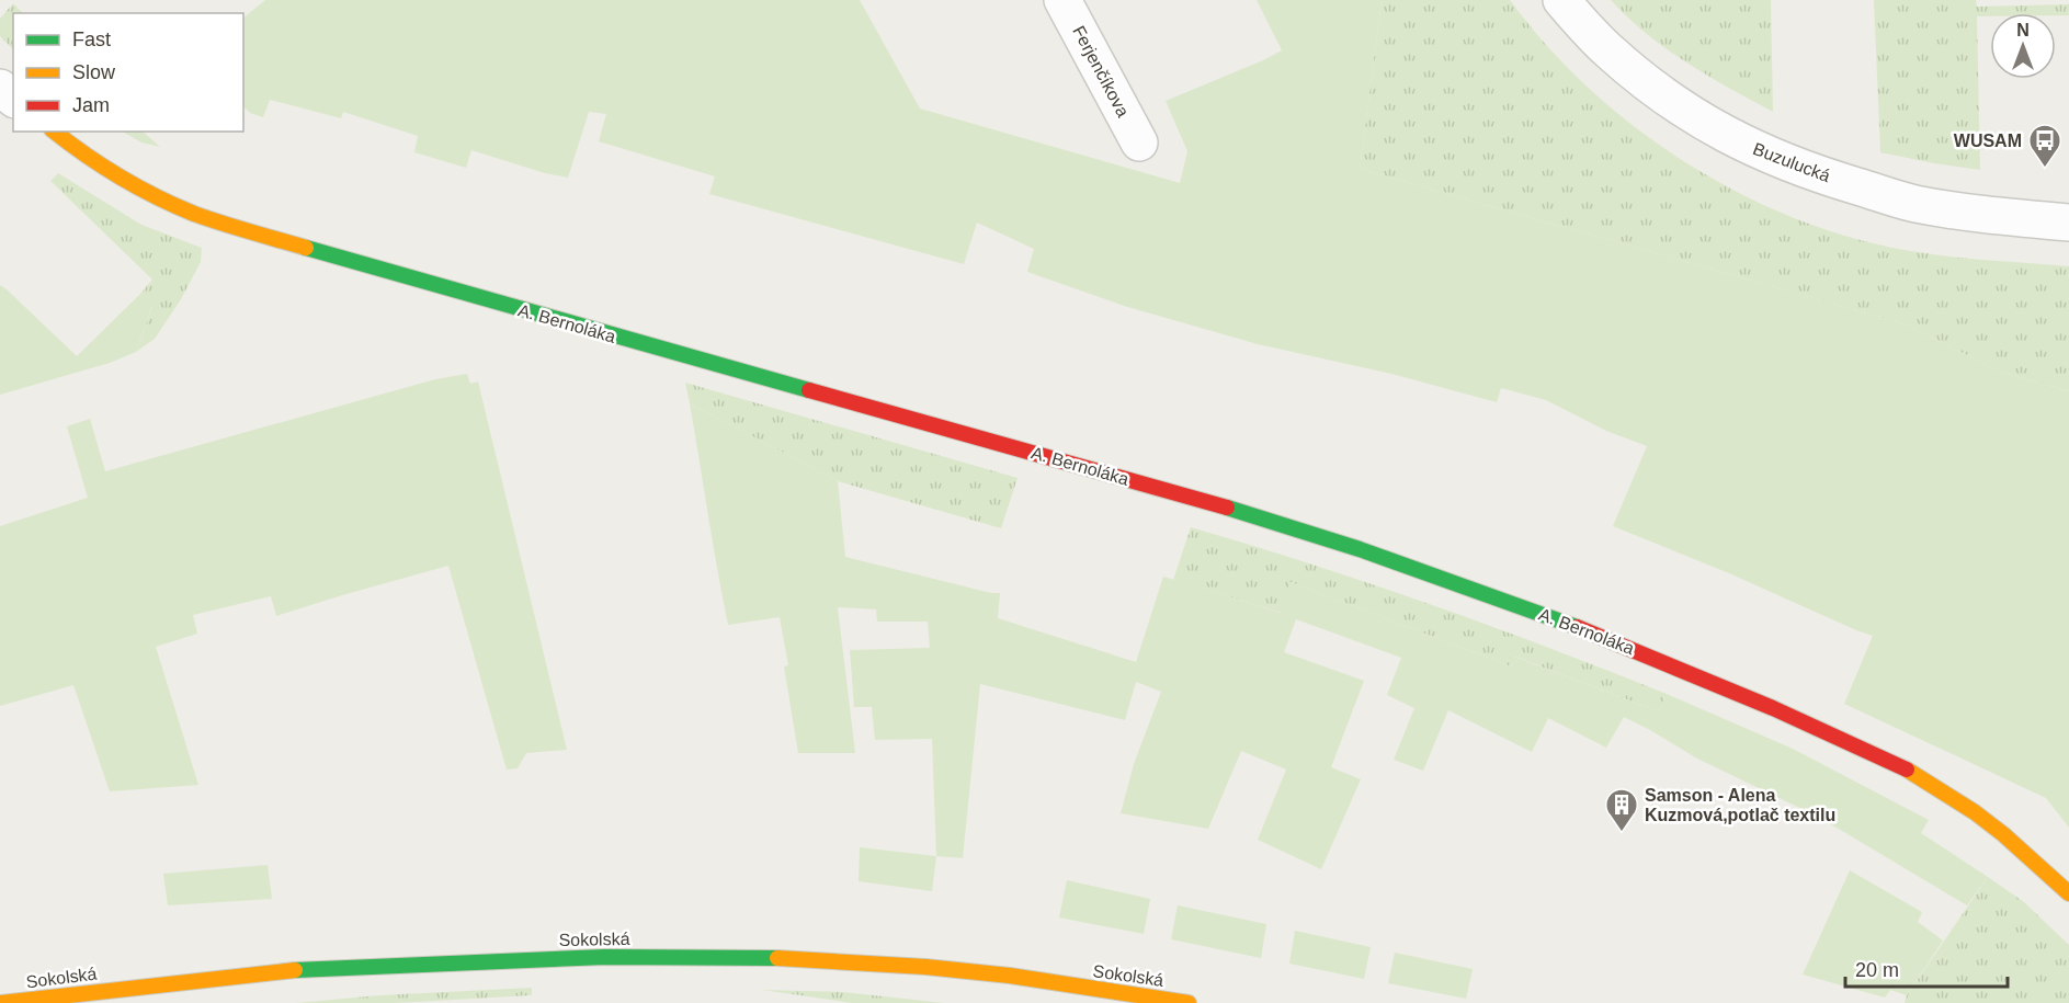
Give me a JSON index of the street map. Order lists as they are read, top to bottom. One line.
{"streets":{"street":["Ferjenčíkova","Buzulucká","A. Bernoláka","Sokolská"]},"places":{"bus stop":["WUSAM"],"building":["Samson - Alena Kuzmová,potlač textilu"]},"legend":["Fast","Slow","Jam"],"scale_bar":"20 m","north":"top"}
